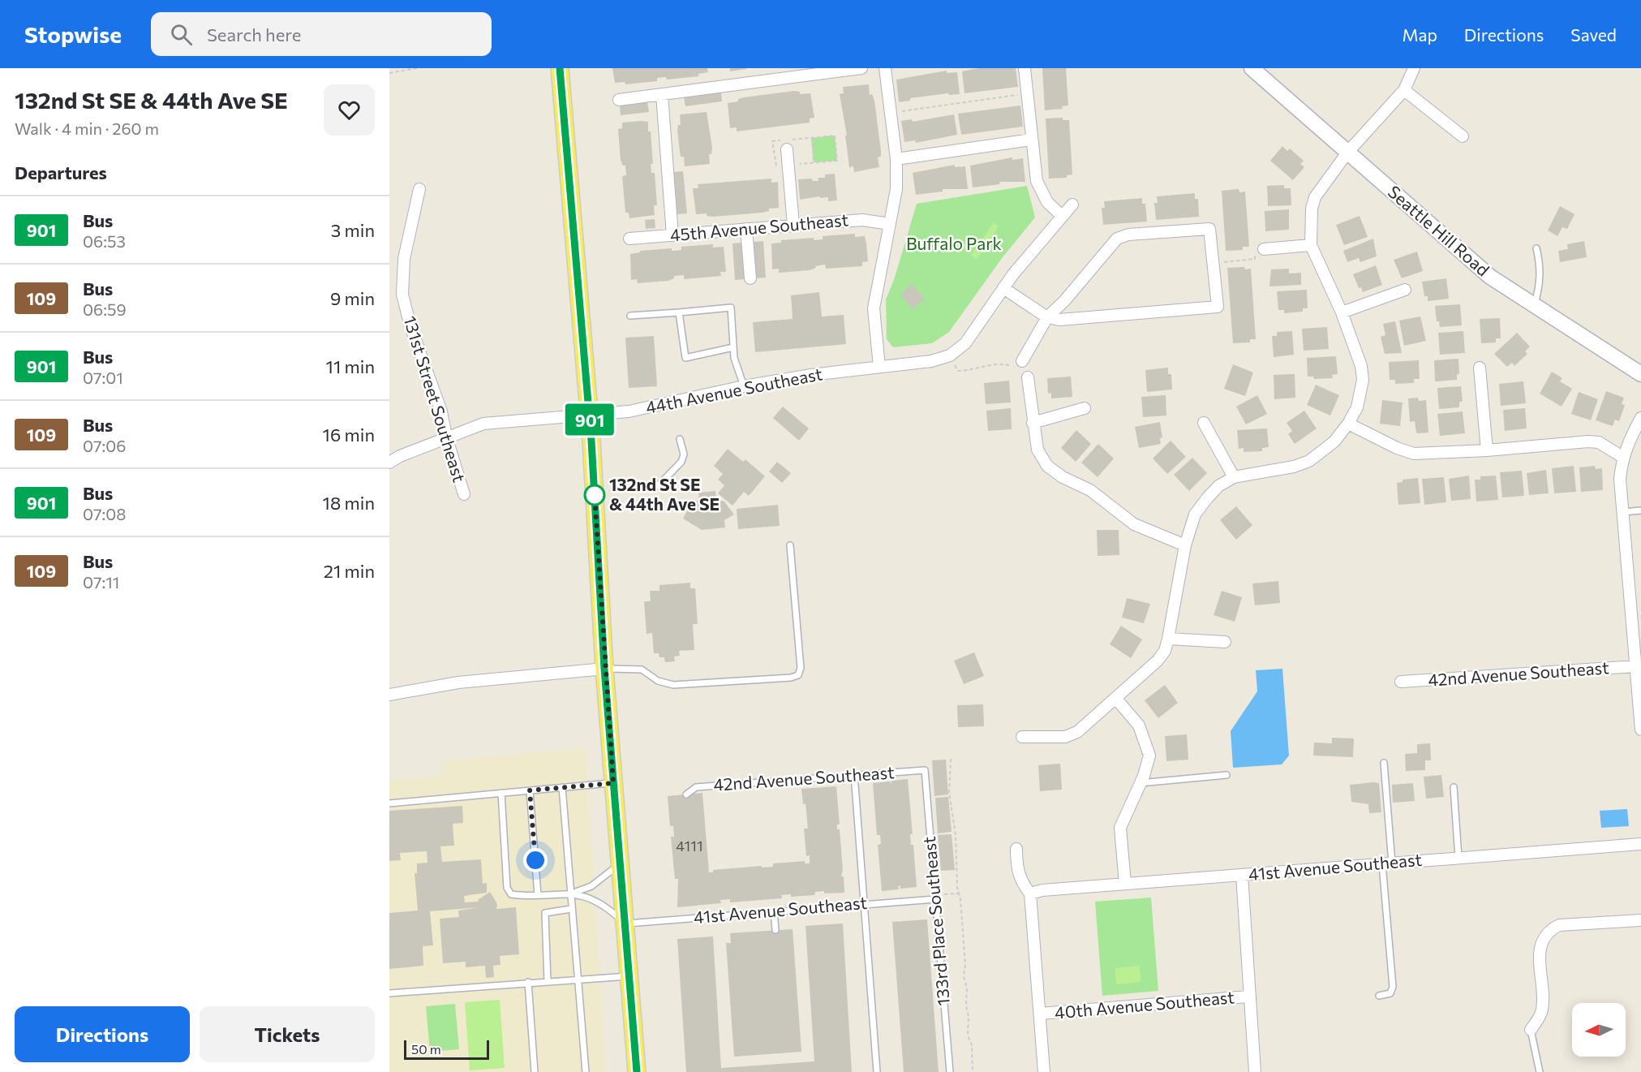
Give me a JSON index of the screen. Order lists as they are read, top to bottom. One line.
{"streets":{"main road":["Seattle Hill Road"],"street":["45th Avenue Southeast","44th Avenue Southeast","131st Street Southeast","42nd Avenue Southeast","41st Avenue Southeast","40th Avenue Southeast"],"lane":["133rd Place Southeast"]},"crossings":[["44th Avenue Southeast","131st Street Southeast"],["42nd Avenue Southeast","133rd Place Southeast"],["41st Avenue Southeast","133rd Place Southeast"]],"parks":["Buffalo Park"],"places":["132nd St SE & 44th Ave SE"],"lines":["bus line 901"],"house_numbers":["4111"],"scale_bar":"50 m","north":"left","page":{"header":"Stopwise","search":"Search here","nav":["Map","Directions","Saved"],"heading":[["132nd St SE & 44th Ave SE","Walk · 4 min · 260 m"],"Departures"],"on_map":"901","list":[{"mark":"901","name":"Bus","note":"06:53","value":"3 min"},{"mark":"109","name":"Bus","note":"06:59","value":"9 min"},{"mark":"901","name":"Bus","note":"07:01","value":"11 min"},{"mark":"109","name":"Bus","note":"07:06","value":"16 min"},{"mark":"901","name":"Bus","note":"07:08","value":"18 min"},{"mark":"109","name":"Bus","note":"07:11","value":"21 min"}],"buttons":["Directions","Tickets"],"scale":"50 m"}}
